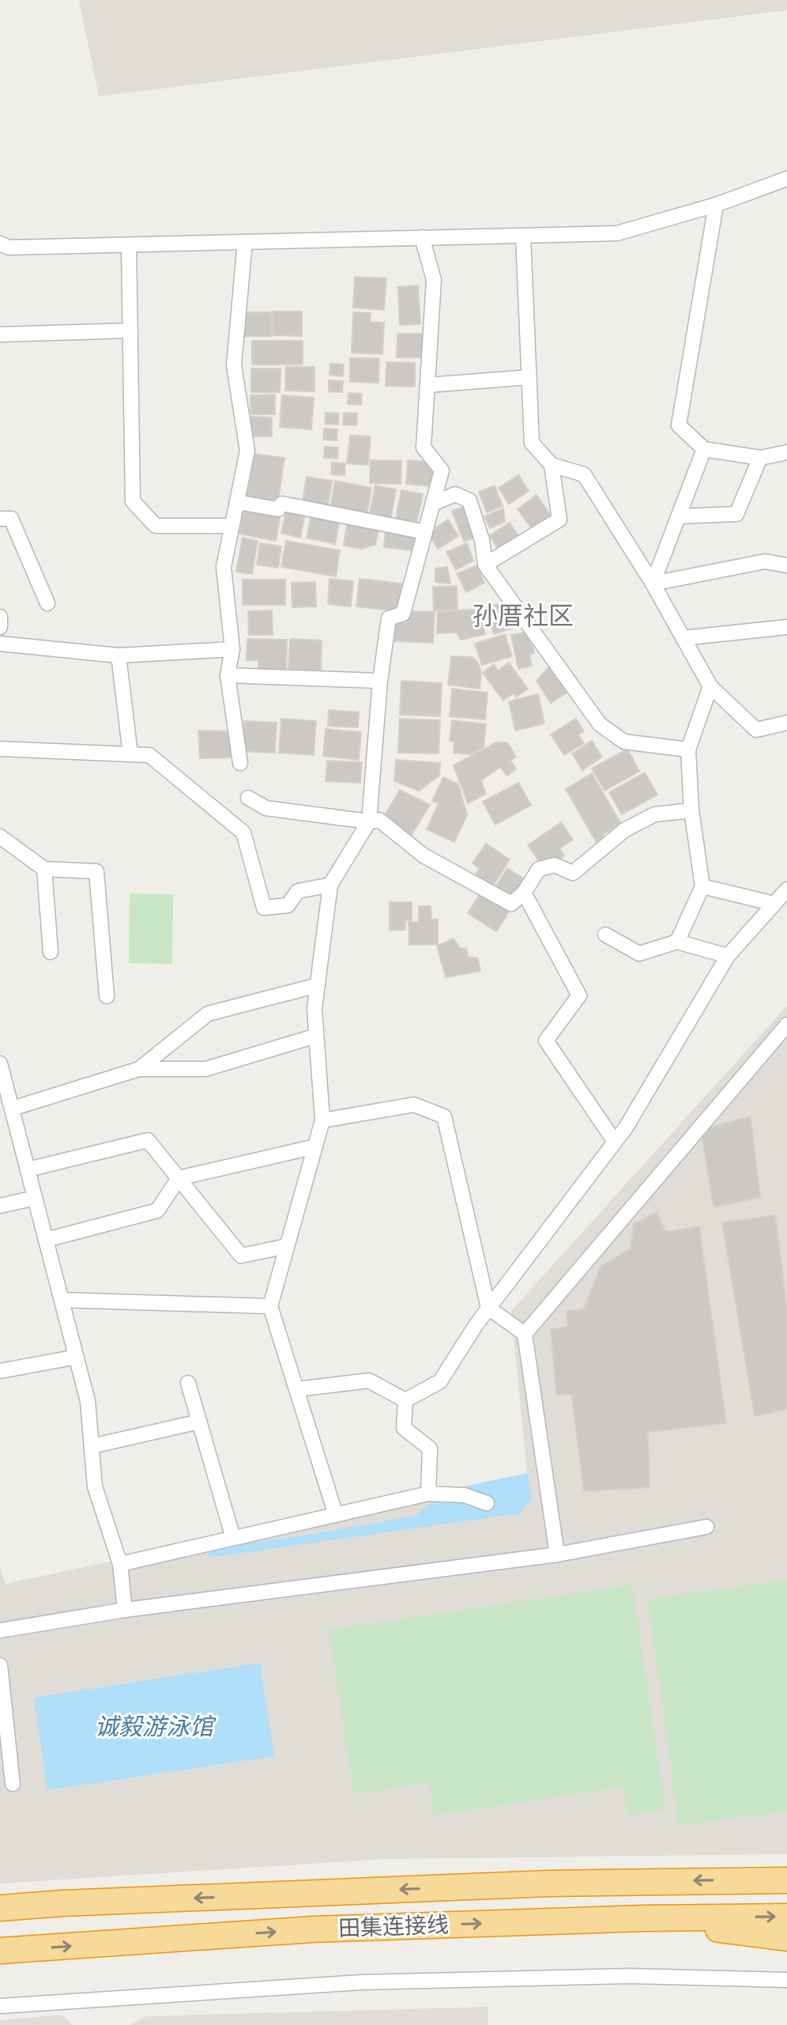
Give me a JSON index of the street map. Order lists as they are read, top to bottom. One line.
{"streets":{"highway":["田集连接线"]},"districts":["孙厝社区"],"water":["诚毅游泳馆"]}
